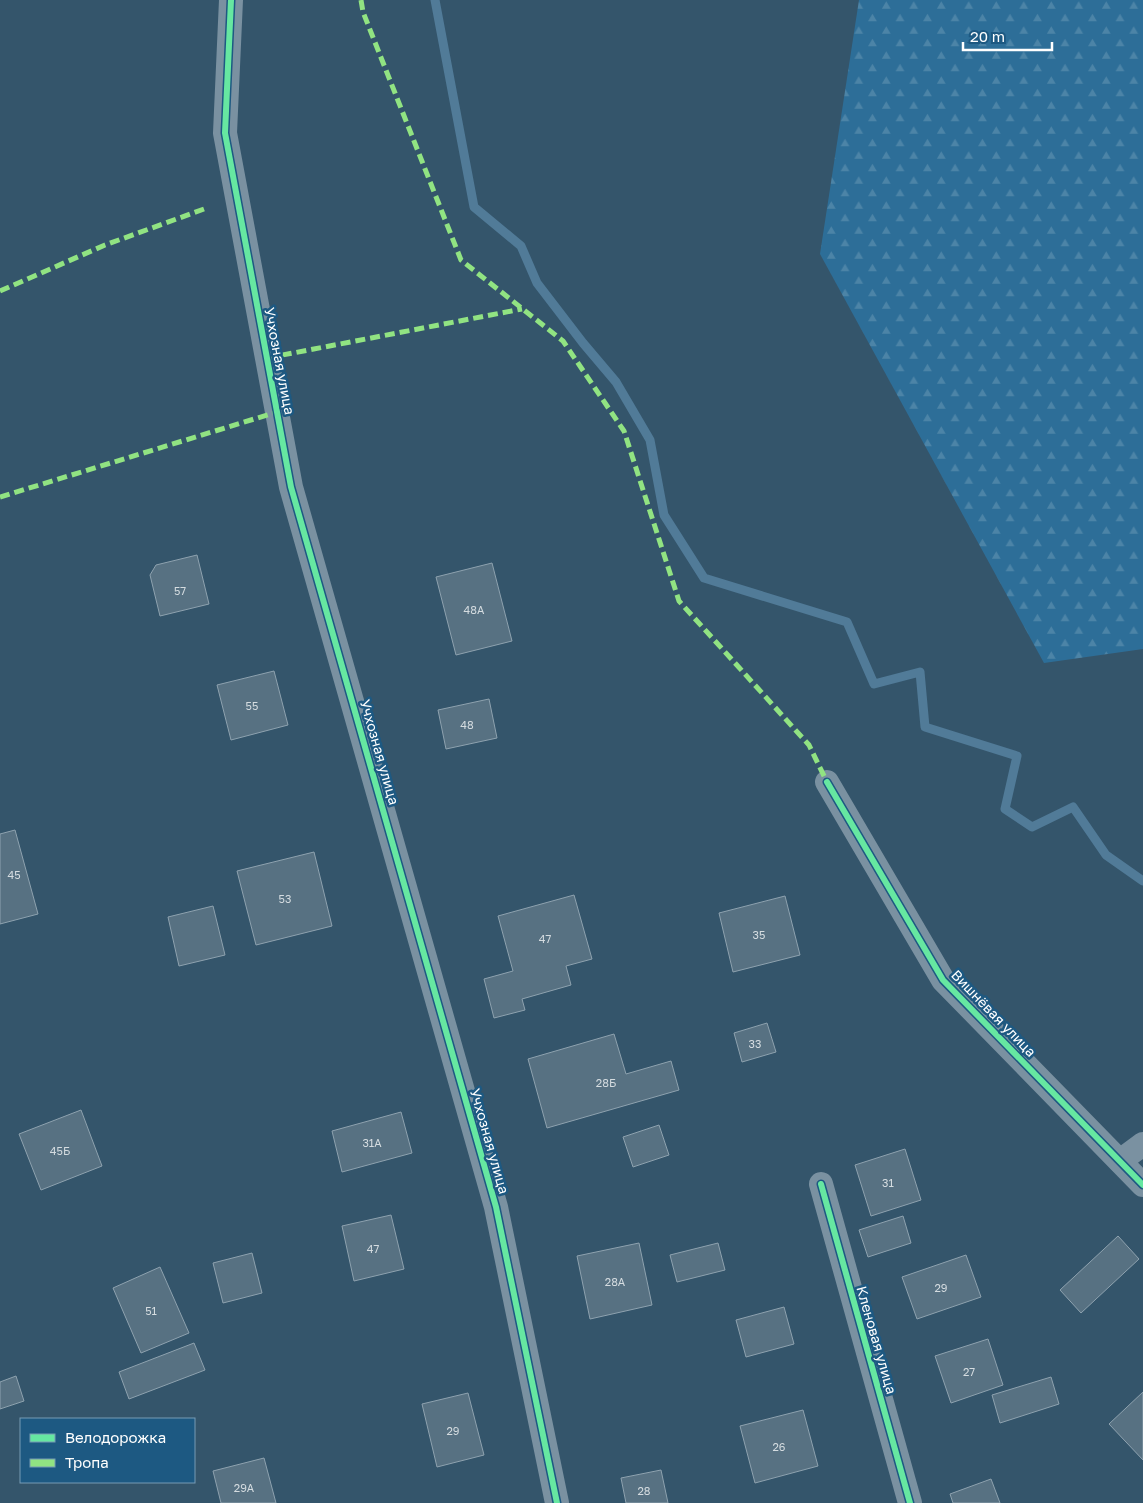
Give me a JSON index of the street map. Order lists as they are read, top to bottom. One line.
{"streets":{"street":["Учхозная улица","Вишнёвая улица","Кленовая улица"]},"house_numbers":["57","48А","55","48","45","53","35","47","33","28Б","31А","45Б","31","47","28А","29","51","27","29","26","29А","28"],"legend":["Велодорожка","Тропа"],"scale_bar":"20 m"}
